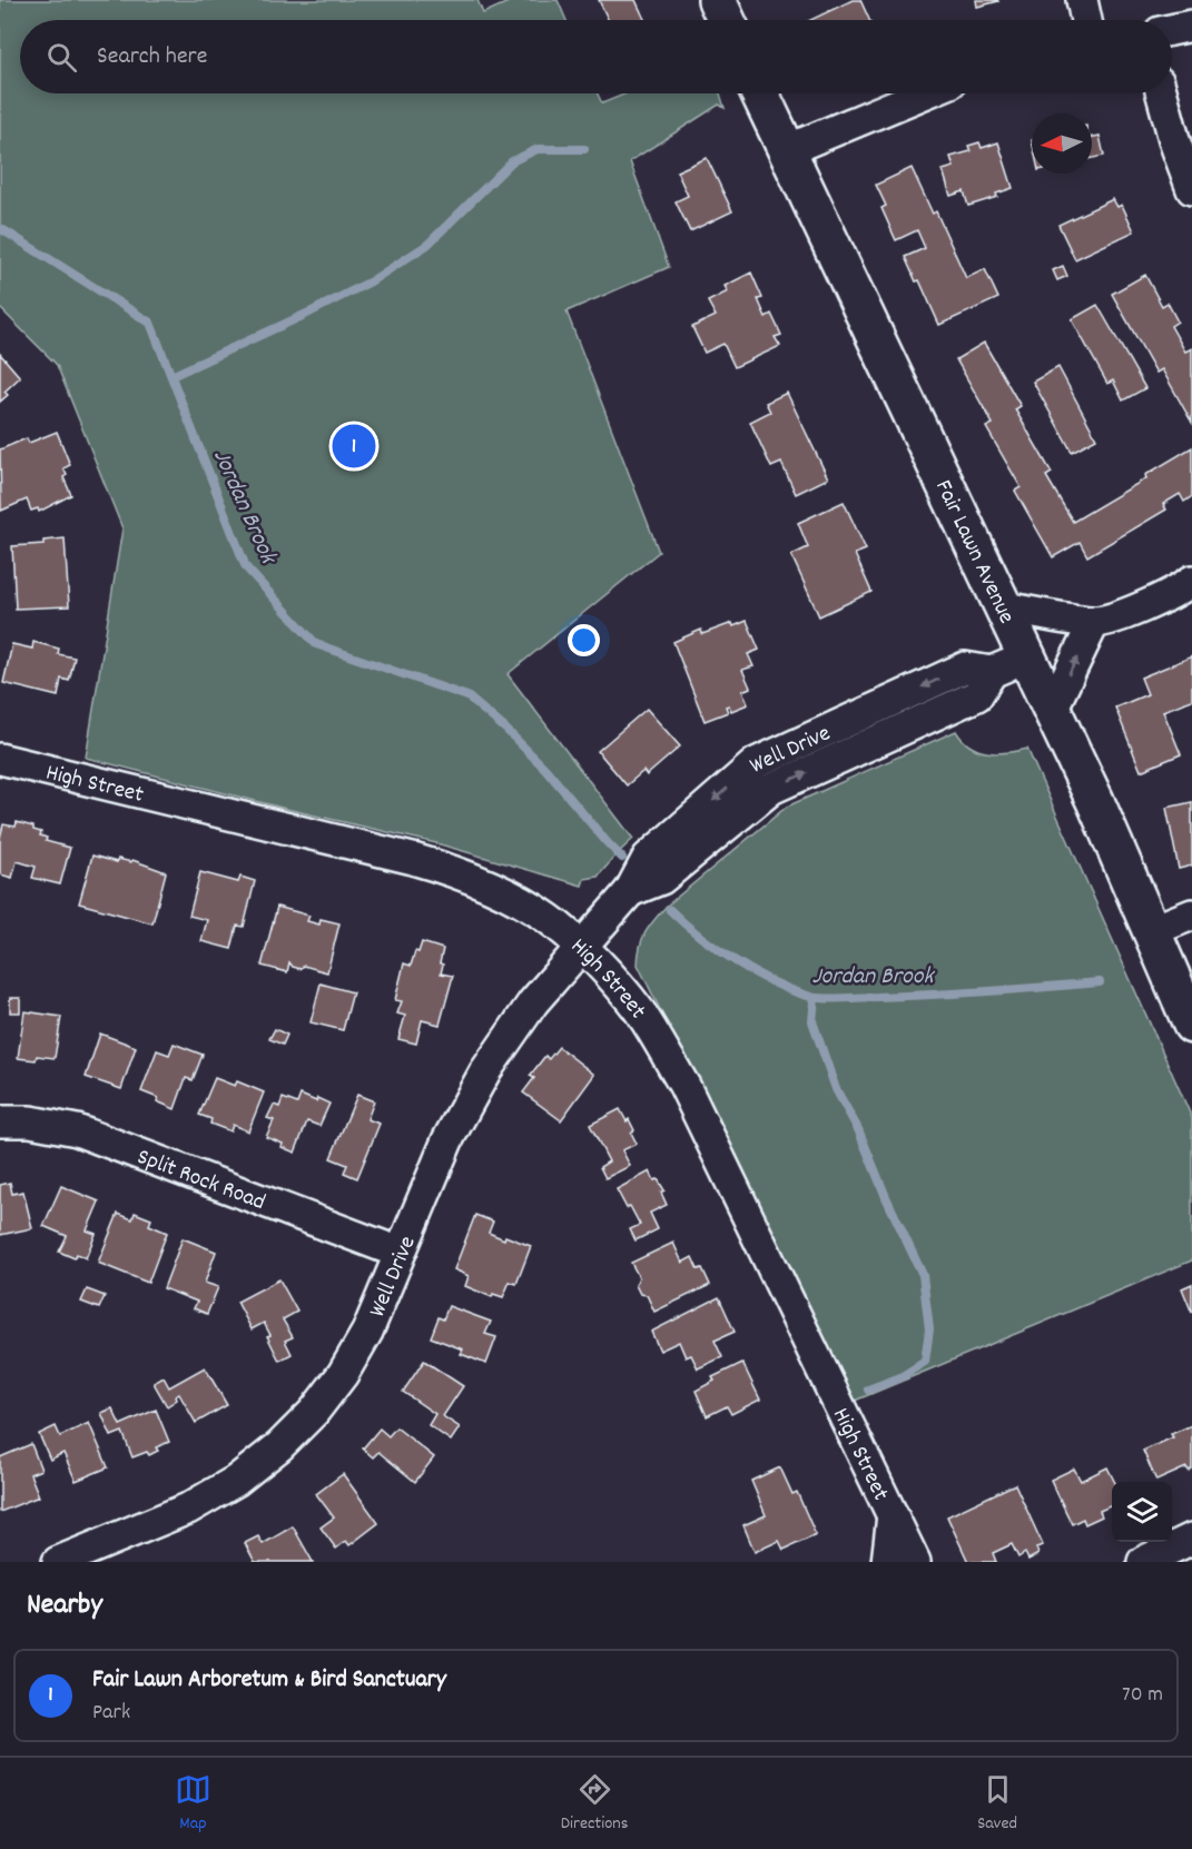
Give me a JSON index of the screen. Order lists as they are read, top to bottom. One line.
{"streets":{"main road":["Fair Lawn Avenue"],"street":["Well Drive","High Street","Split Rock Road"]},"crossings":[["Fair Lawn Avenue","Well Drive"],["Well Drive","High Street"],["Well Drive","Split Rock Road"]],"water":["Jordan Brook"],"north":"left","page":{"search":"Search here","pins":"1","heading":"Nearby","list":[{"mark":"1","name":"Fair Lawn Arboretum & Bird Sanctuary","note":"Park","value":"70 m"}],"nav":["Map","Directions","Saved"]}}
